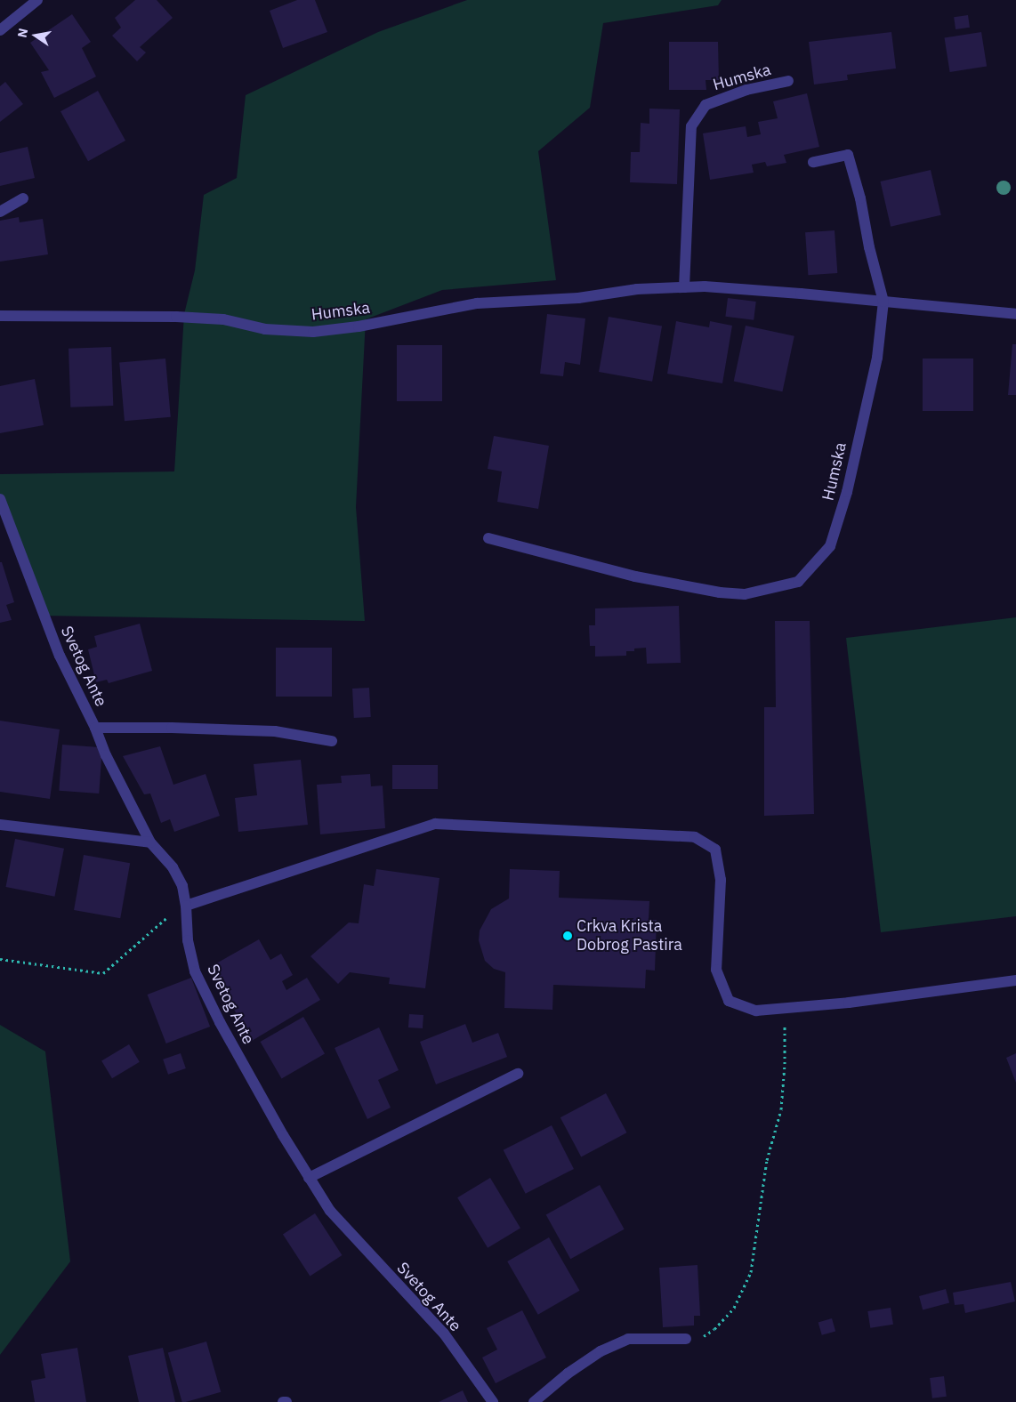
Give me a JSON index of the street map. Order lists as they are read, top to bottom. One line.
{"streets":{"street":["Humska","Svetog Ante"]},"places":["Crkva Krista Dobrog Pastira"],"north":"left"}
